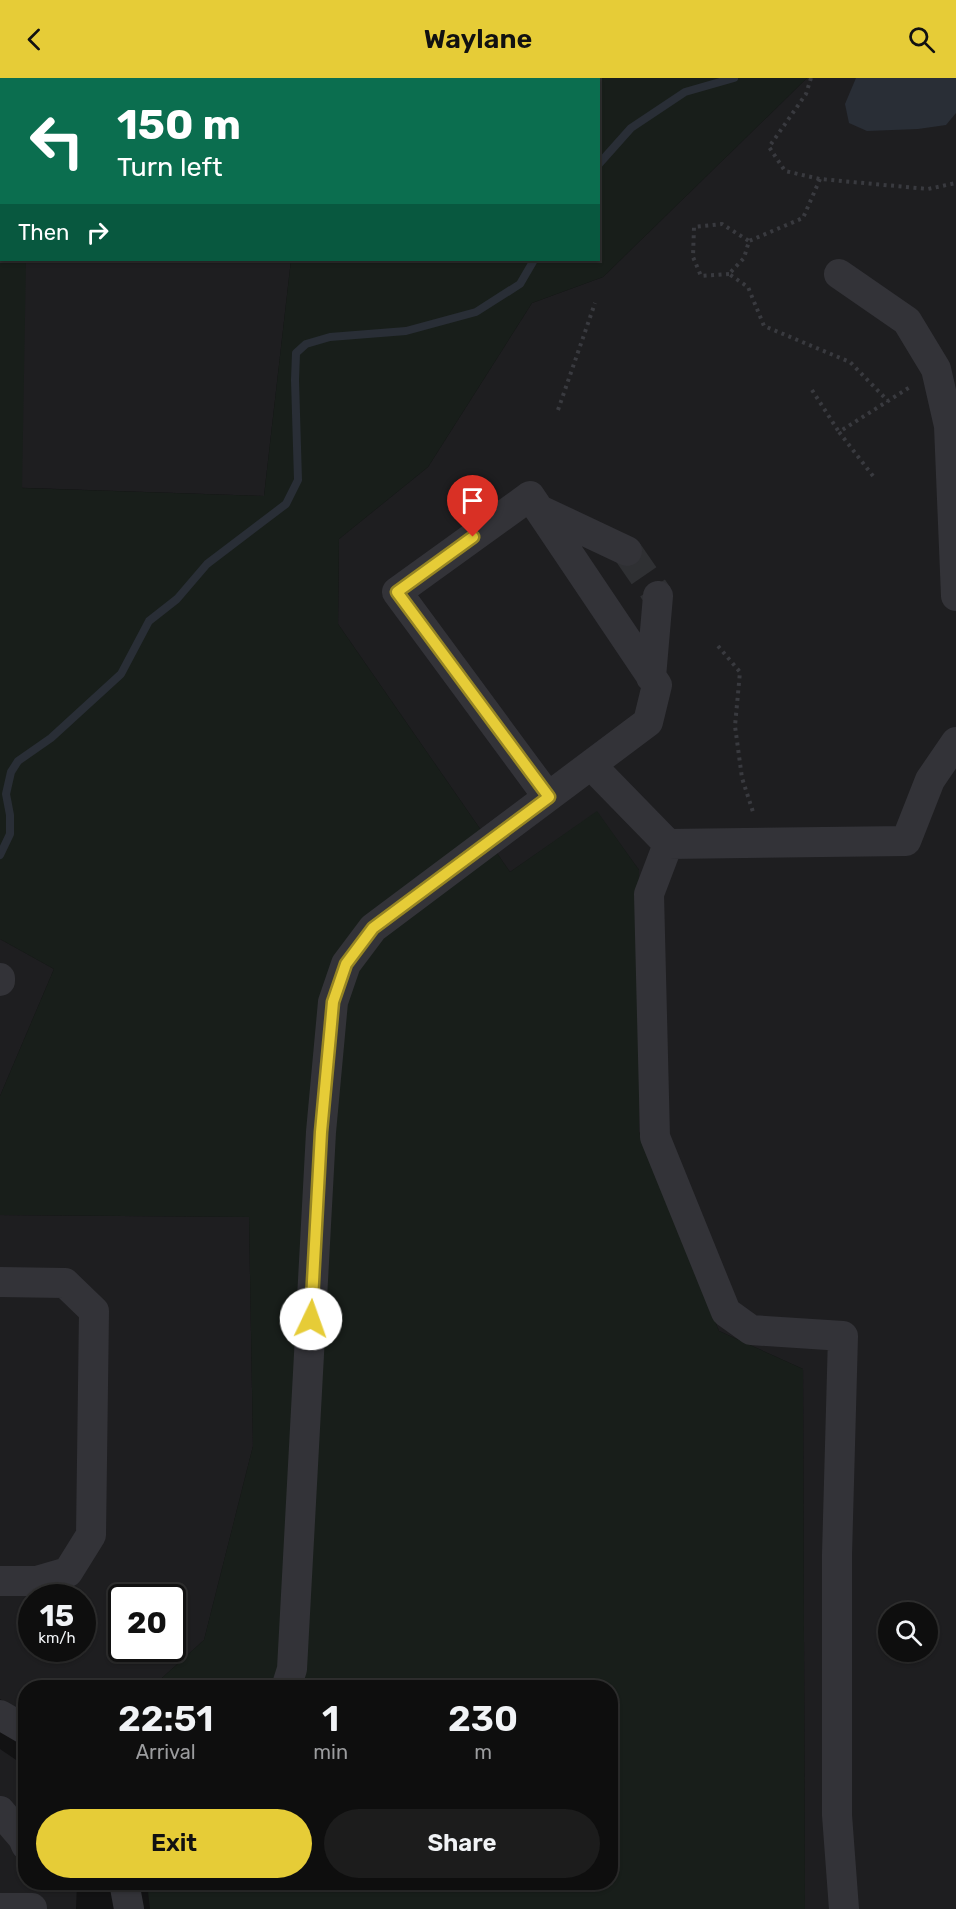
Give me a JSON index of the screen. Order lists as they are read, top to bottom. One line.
{"page":{"header":"Waylane","turn":["150 m","Turn left"],"then":"Then","speed":"15 km/h","limit":"20","eta":["22:51","Arrival","1","min","230","m"],"buttons":["Exit","Share"]}}
